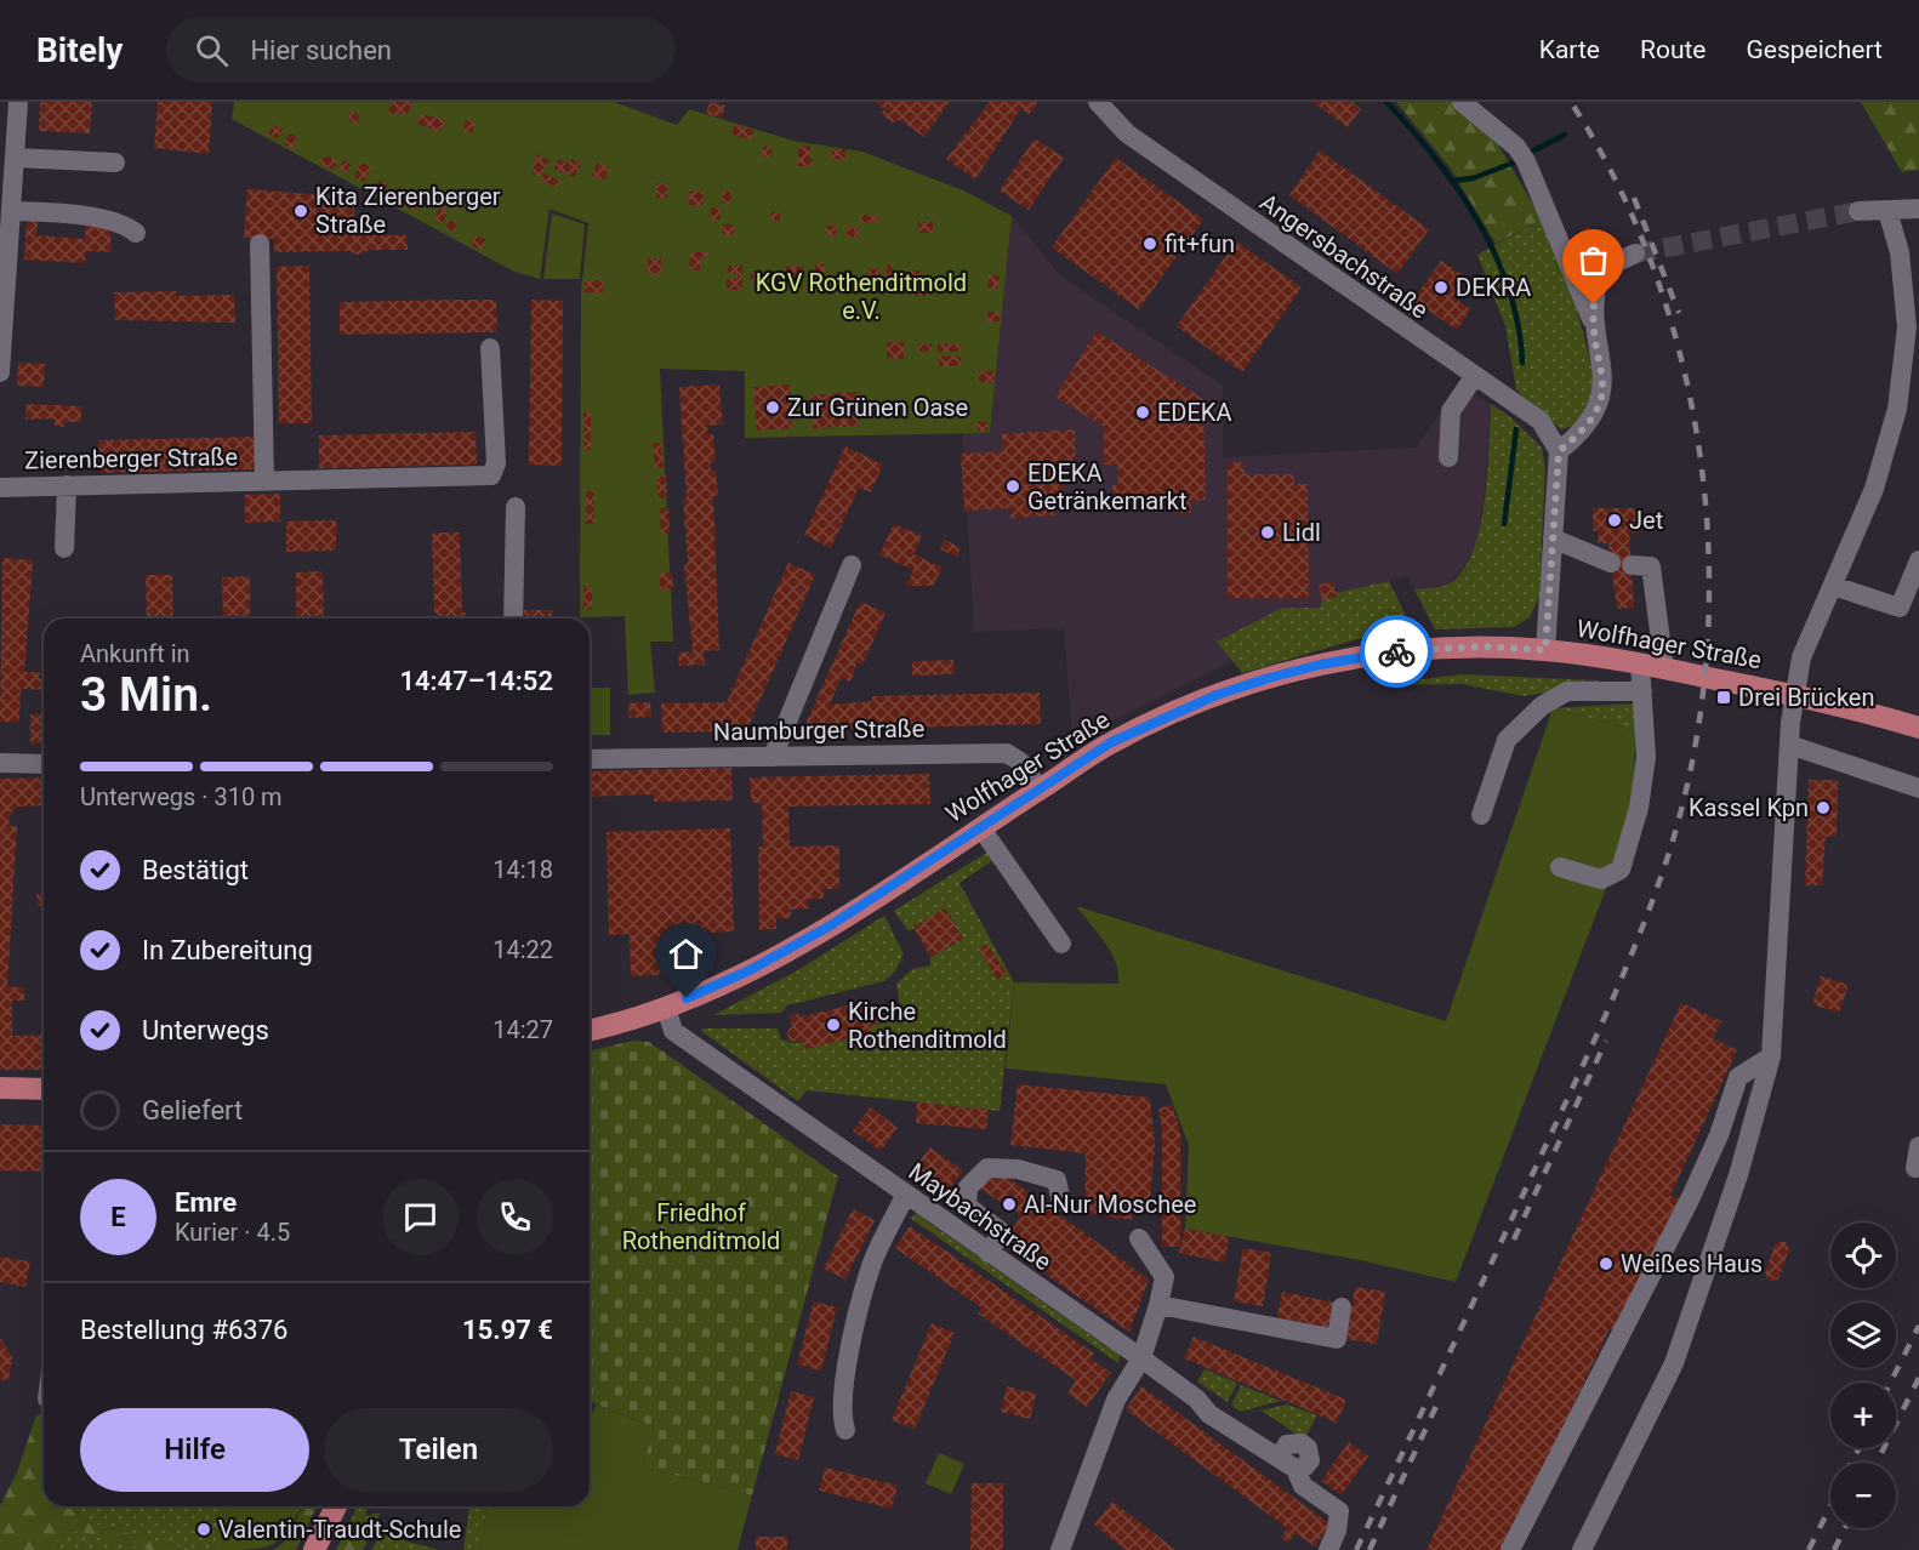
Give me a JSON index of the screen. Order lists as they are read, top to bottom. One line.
{"streets":{"main road":["Wolfhager Straße"],"street":["Angersbachstraße","Zierenberger Straße","Naumburger Straße","Maybachstraße"]},"crossings":[["Wolfhager Straße","Naumburger Straße"],["Wolfhager Straße","Maybachstraße"]],"parks":["KGV Rothenditmold e.V.","Friedhof Rothenditmold"],"places":{"other":["Kita Zierenberger Straße","fit+fun","DEKRA","Zur Grünen Oase","EDEKA","EDEKA Getränkemarkt","Jet","Lidl","Kassel Kpn","Kirche Rothenditmold","Al-Nur Moschee","Weißes Haus","Valentin-Traudt-Schule"],"transit":["Drei Brücken"]},"page":{"header":"Bitely","search":"Hier suchen","nav":["Karte","Route","Gespeichert"],"heading":["3 Min.","Ankunft in","14:47–14:52"],"panel":["Emre","Kurier · 4.5","Bestellung #6376","15.97 €"],"bar":"Unterwegs · 310 m","list":[["Bestätigt","14:18"],["In Zubereitung","14:22"],["Unterwegs","14:27"],"Geliefert"],"round":"E","map_buttons":["+","−"],"buttons":["Hilfe","Teilen"]}}
